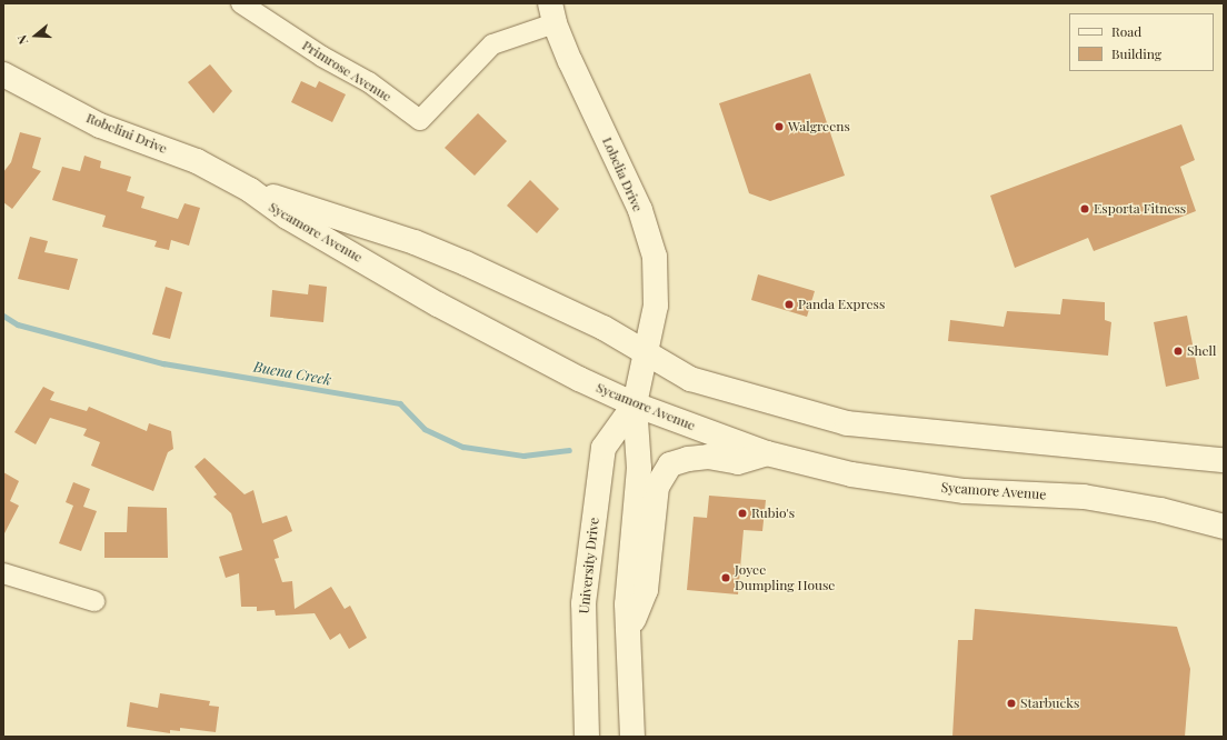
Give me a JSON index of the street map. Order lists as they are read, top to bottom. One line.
{"streets":{"main road":["Robelini Drive","Lobelia Drive","Sycamore Avenue","University Drive"],"street":["Primrose Avenue"]},"crossings":[["Primrose Avenue","Lobelia Drive"],["Robelini Drive","Sycamore Avenue"],["Lobelia Drive","Sycamore Avenue"],["Lobelia Drive","University Drive"],["Sycamore Avenue","University Drive"]],"water":["Buena Creek"],"places":["Walgreens","Esporta Fitness","Panda Express","Shell","Rubio's","Joyee Dumpling House","Starbucks"],"legend":["Road","Building"],"north":"left"}
